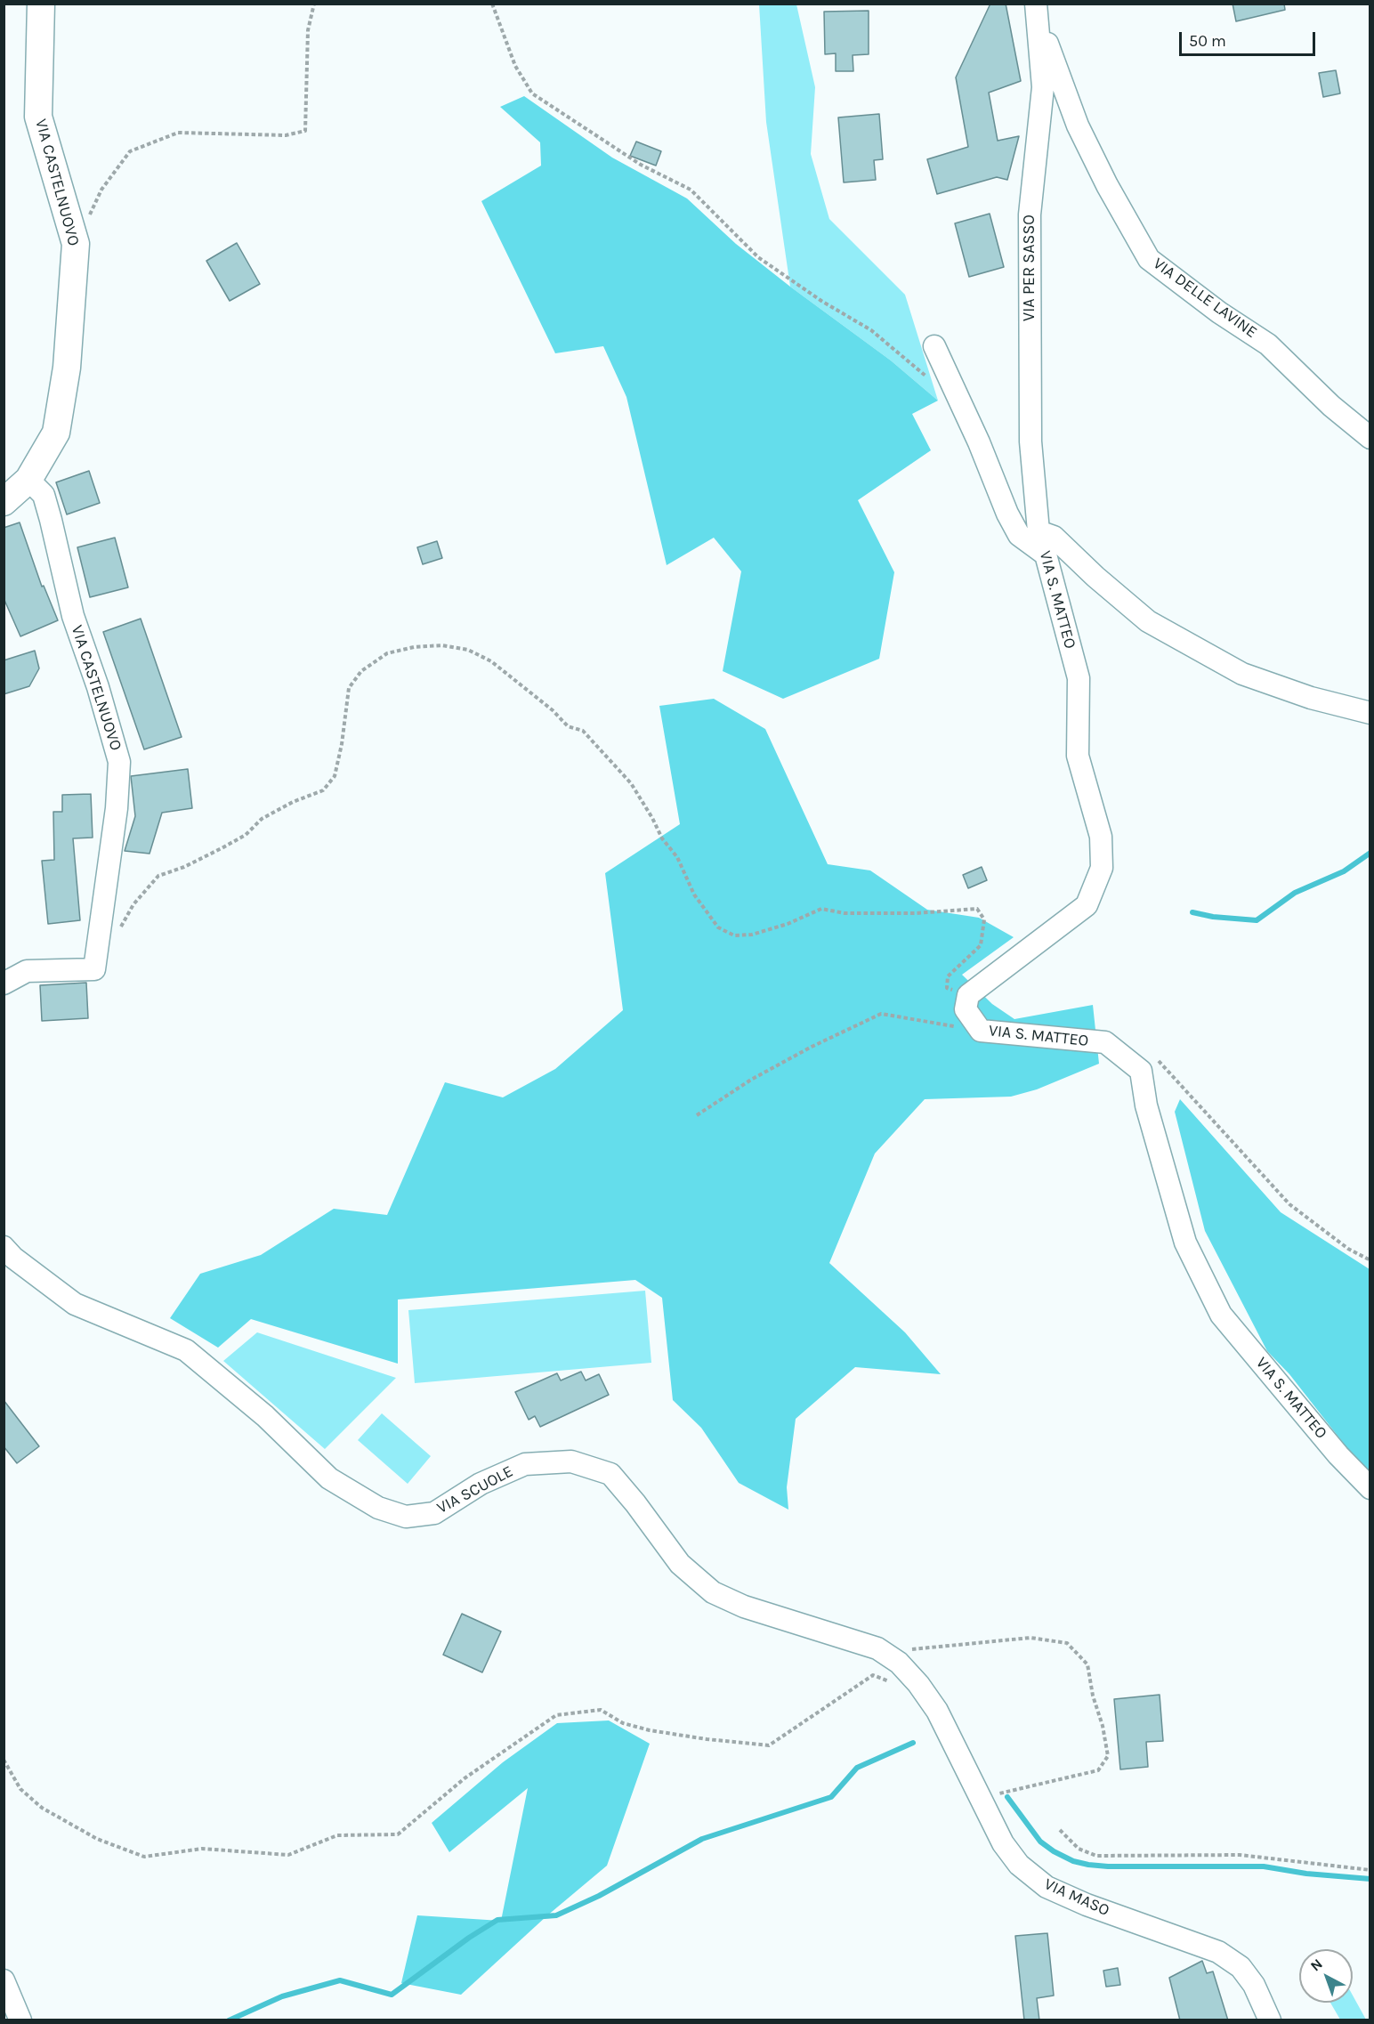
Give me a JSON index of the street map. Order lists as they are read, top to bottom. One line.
{"streets":{"street":["VIA CASTELNUOVO","VIA PER SASSO","VIA DELLE LAVINE","VIA S. MATTEO","VIA SCUOLE","VIA MASO"]},"crossings":[["VIA PER SASSO","VIA DELLE LAVINE"],["VIA PER SASSO","VIA S. MATTEO"],["VIA SCUOLE","VIA MASO"]],"scale_bar":"50 m","north":"top left"}
